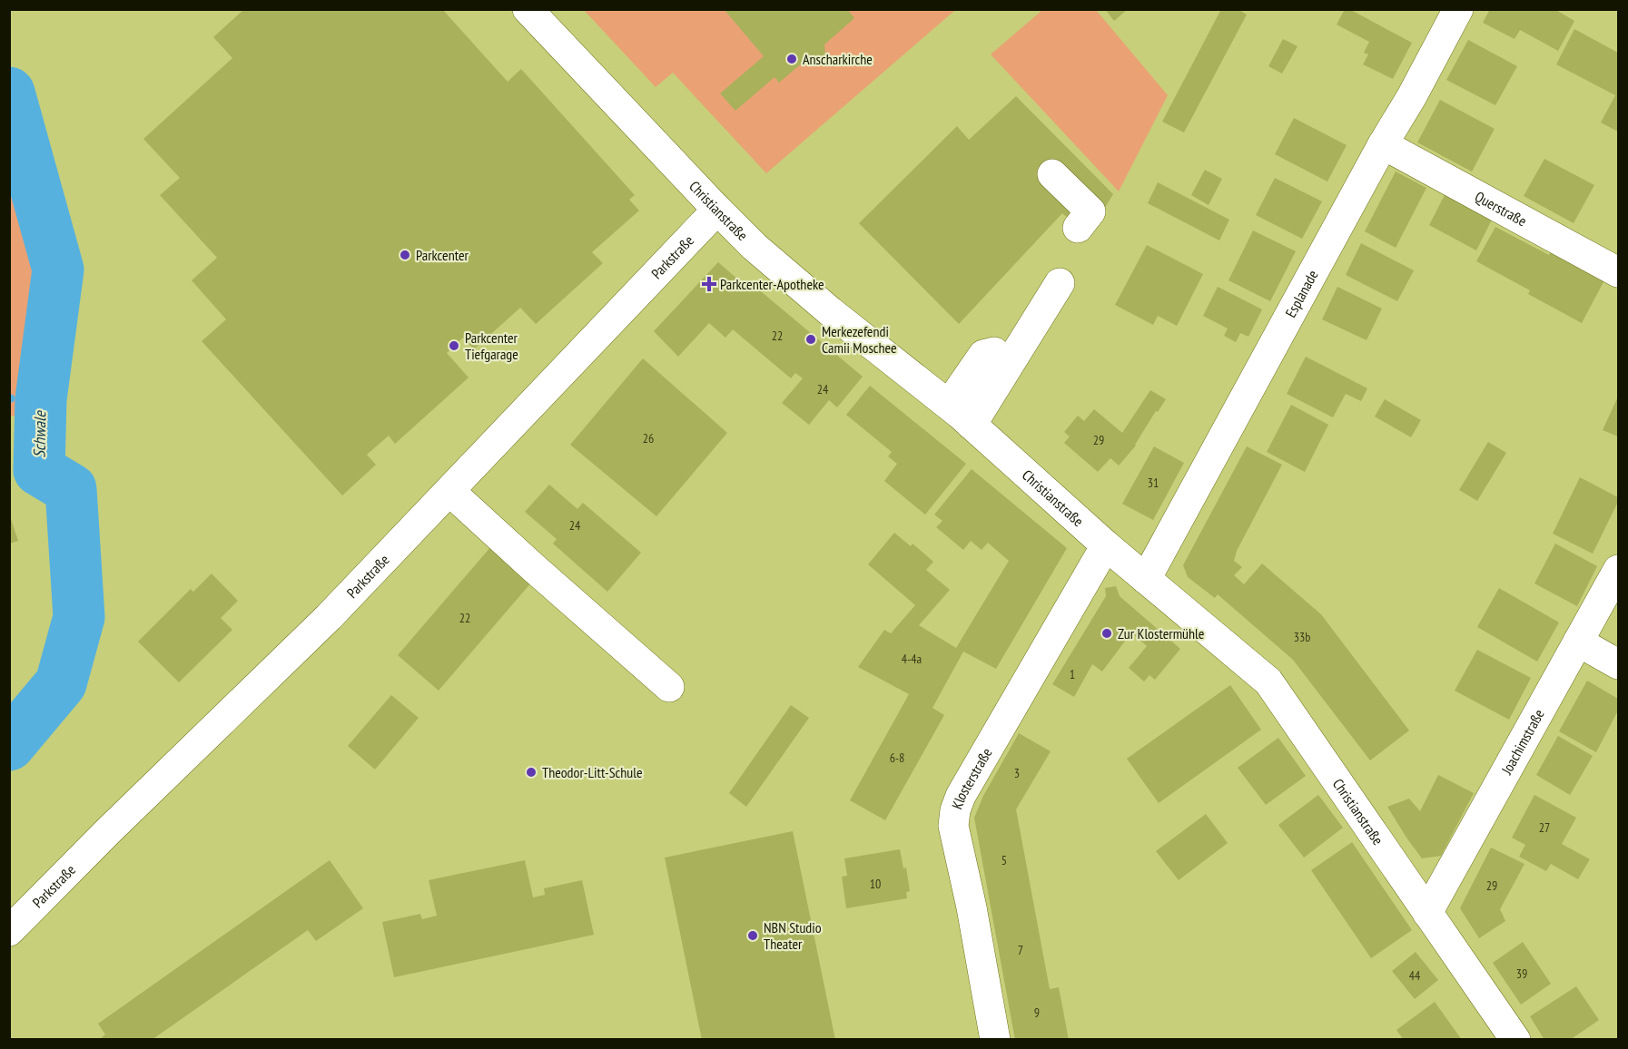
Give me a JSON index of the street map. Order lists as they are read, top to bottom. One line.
{"streets":{"street":["Querstraße","Christianstraße","Parkstraße","Esplanade","Joachimstraße","Klosterstraße"]},"crossings":[["Querstraße","Esplanade"],["Christianstraße","Parkstraße"],["Christianstraße","Esplanade"],["Christianstraße","Joachimstraße"],["Christianstraße","Klosterstraße"]],"water":["Schwale"],"places":{"other":["Anscharkirche","Parkcenter","Merkezefendi Camii Moschee","Parkcenter Tiefgarage","Zur Klostermühle","Theodor-Litt-Schule","NBN Studio Theater"],"health":["Parkcenter-Apotheke"]},"house_numbers":["22","24","26","29","31","24","22","33b","4-4a","1","6-8","3","27","5","10","29","7","39","44","9"]}
